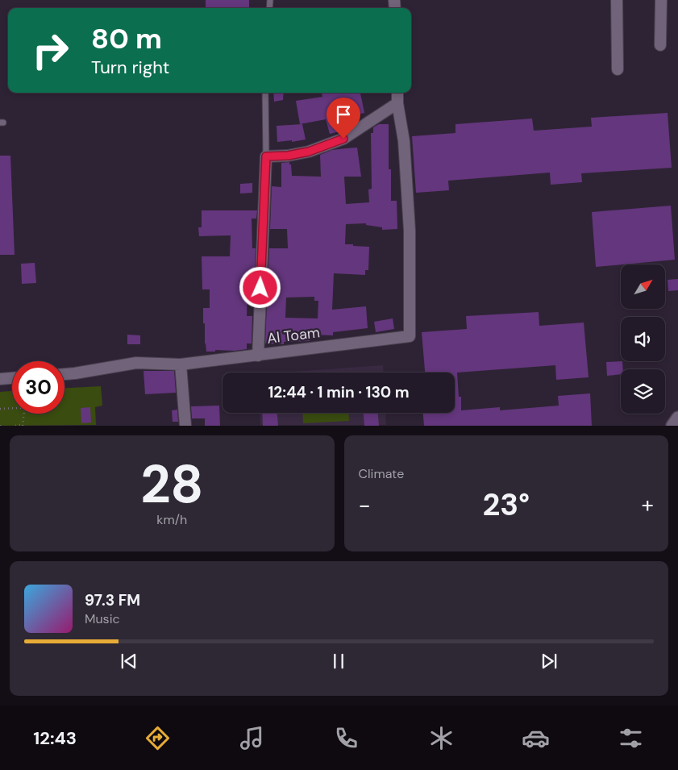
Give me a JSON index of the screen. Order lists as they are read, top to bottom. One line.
{"streets":{"street":["Al Toam"]},"north":"top right","page":{"turn":["80 m","Turn right"],"limit":"30","trip":"12:44 · 1 min · 130 m","tile":[["28","km/h"],"Climate"],"heat":["−","23°","+"],"song":["97.3 FM","Music"],"tabs":"12:43"}}
